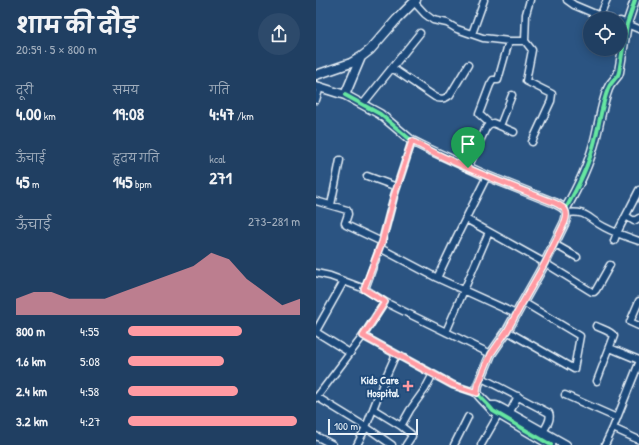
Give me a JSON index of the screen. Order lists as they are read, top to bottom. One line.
{"places":{"health":["Kids Care Hospital"]},"scale_bar":"100 m","page":{"heading":["शाम की दौड़","20:59 · 5 × 800 m"],"stats":[["दूरी","4.00 km"],["समय","19:08"],["गति","4:47 /km"],["ऊँचाई","45 m"],["हृदय गति","145 bpm"],["kcal","271"]],"chart":["ऊँचाई","273–281 m"],"list":[{"name":"800 m","note":"4:55"},{"name":"1.6 km","note":"5:08"},{"name":"2.4 km","note":"4:58"},{"name":"3.2 km","note":"4:27"}],"scale":"100 m"}}
